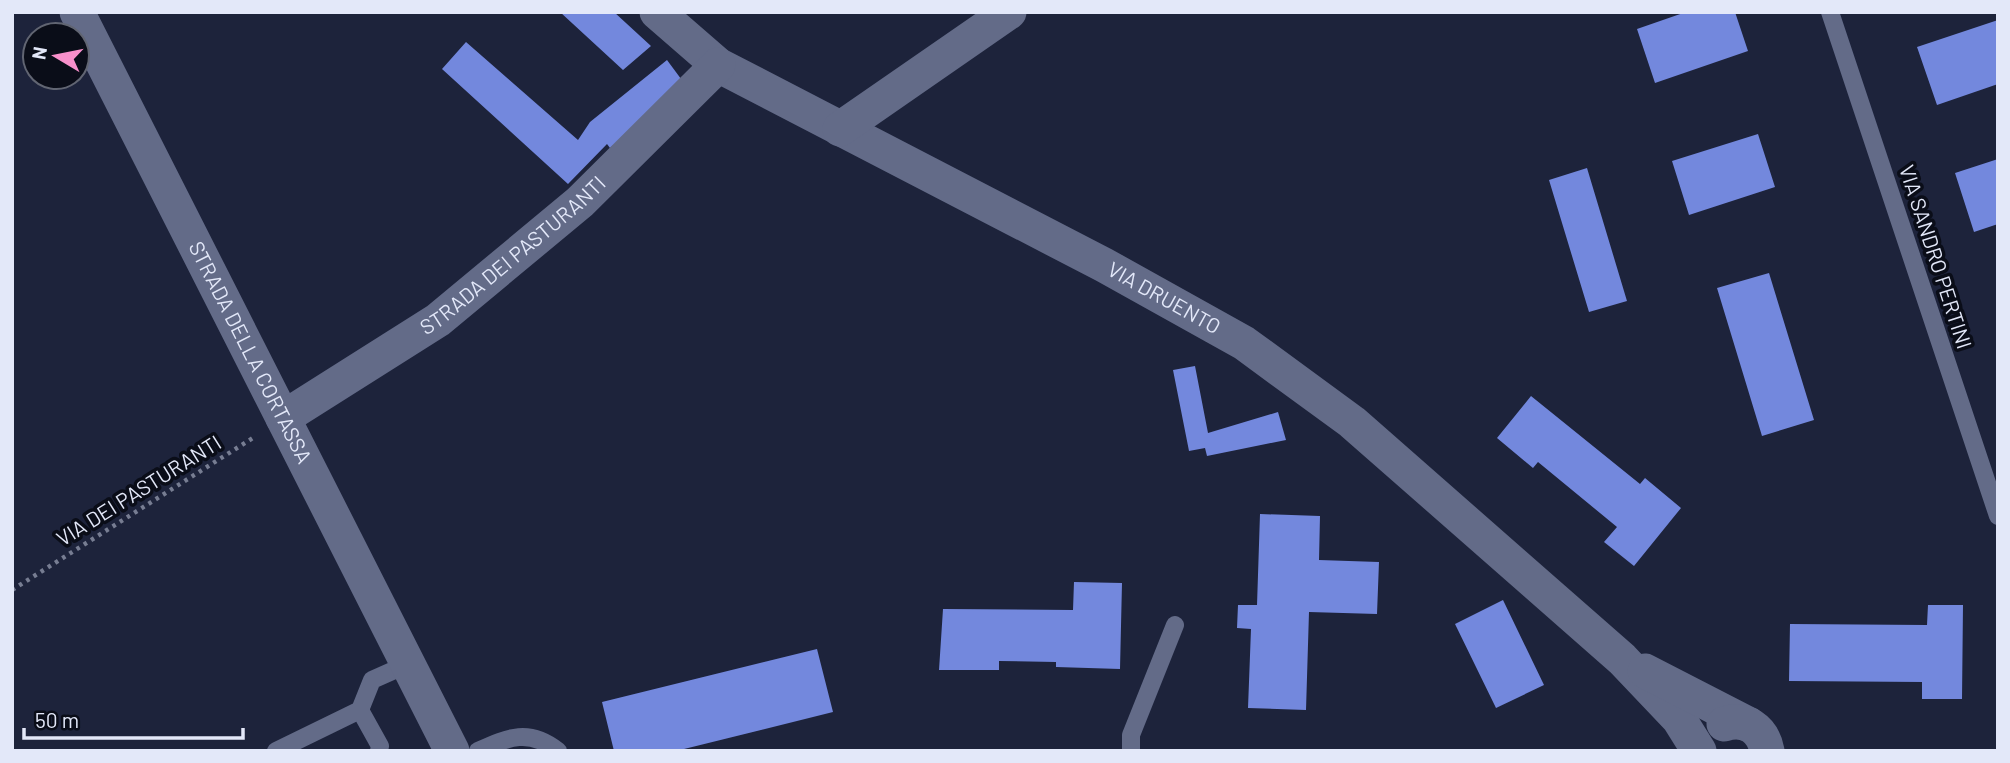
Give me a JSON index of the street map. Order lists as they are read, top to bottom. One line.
{"streets":{"street":["STRADA DEI PASTURANTI","VIA DRUENTO","STRADA DELLA CORTASSA"],"lane":["VIA SANDRO PERTINI"],"path":["VIA DEI PASTURANTI"]},"crossings":[["STRADA DEI PASTURANTI","VIA DRUENTO"],["STRADA DEI PASTURANTI","STRADA DELLA CORTASSA"],["STRADA DEI PASTURANTI","VIA DEI PASTURANTI"],["STRADA DELLA CORTASSA","VIA DEI PASTURANTI"]],"scale_bar":"50 m","north":"left"}
